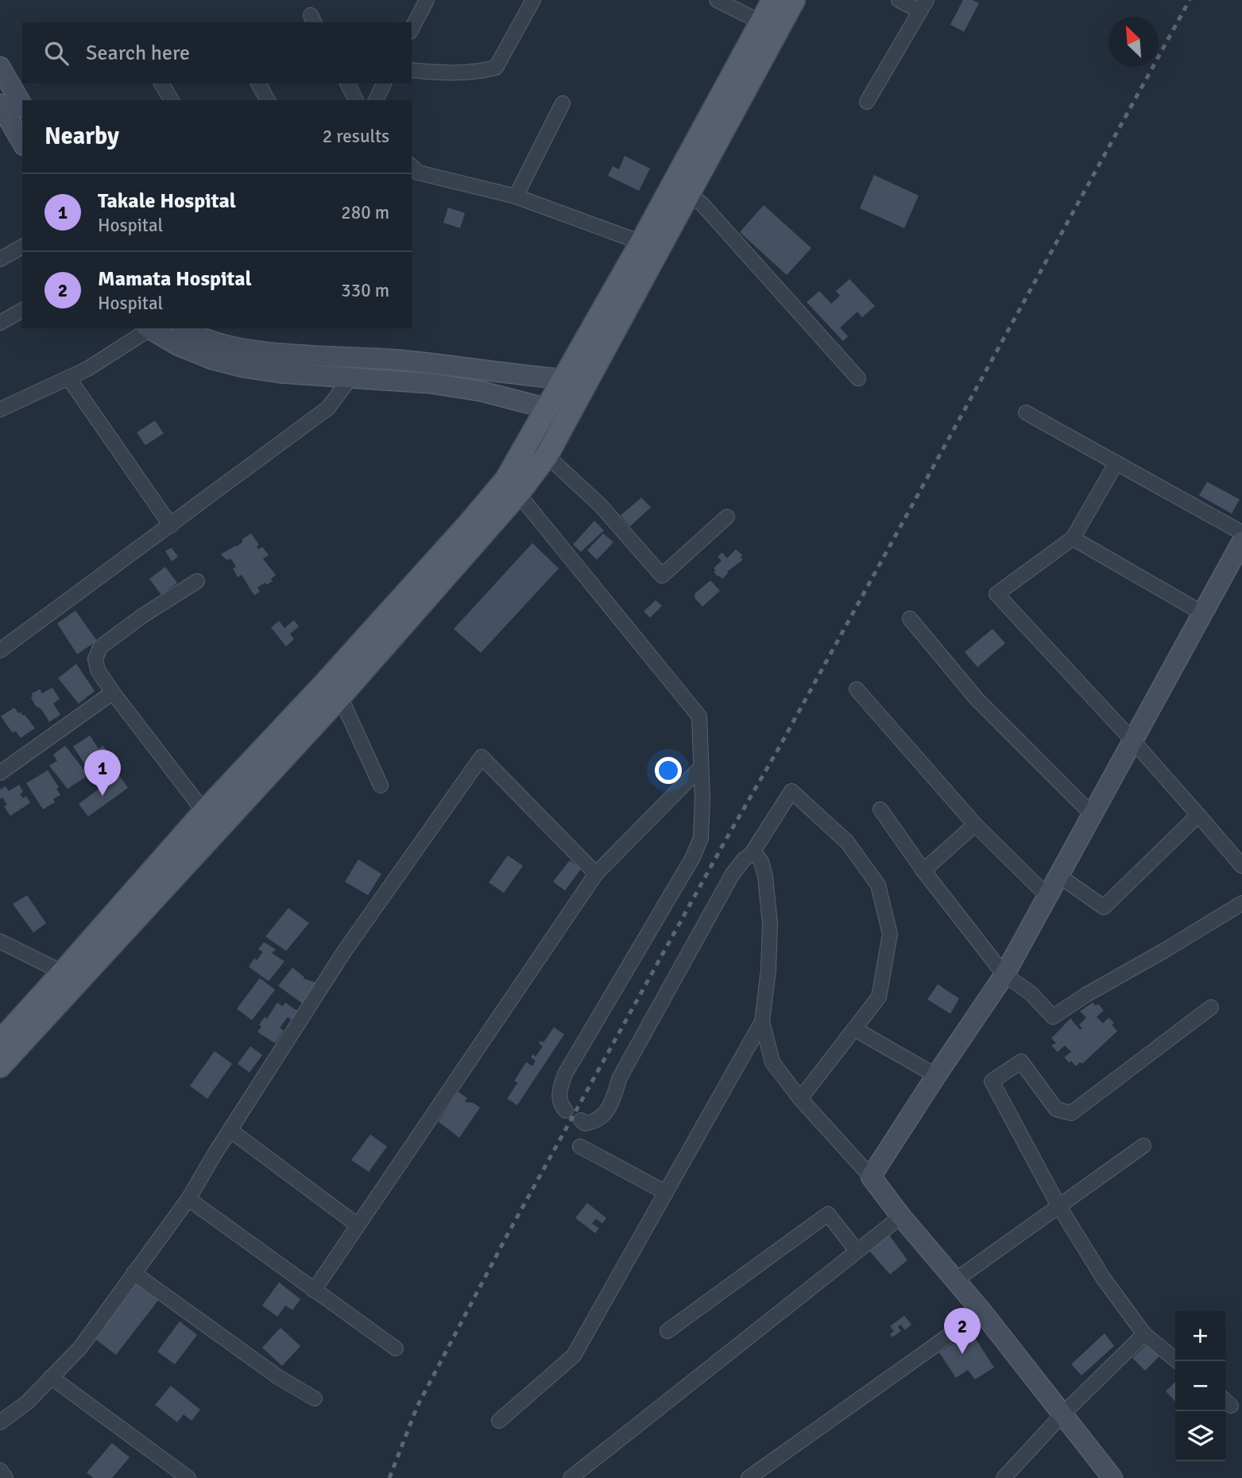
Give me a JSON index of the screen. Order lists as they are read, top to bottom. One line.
{"north":"top left","page":{"search":"Search here","heading":["Nearby","2 results"],"list":[{"mark":"1","name":"Takale Hospital","note":"Hospital","value":"280 m"},{"mark":"2","name":"Mamata Hospital","note":"Hospital","value":"330 m"}],"pins":["1","2"],"map_buttons":["+","−"]}}
